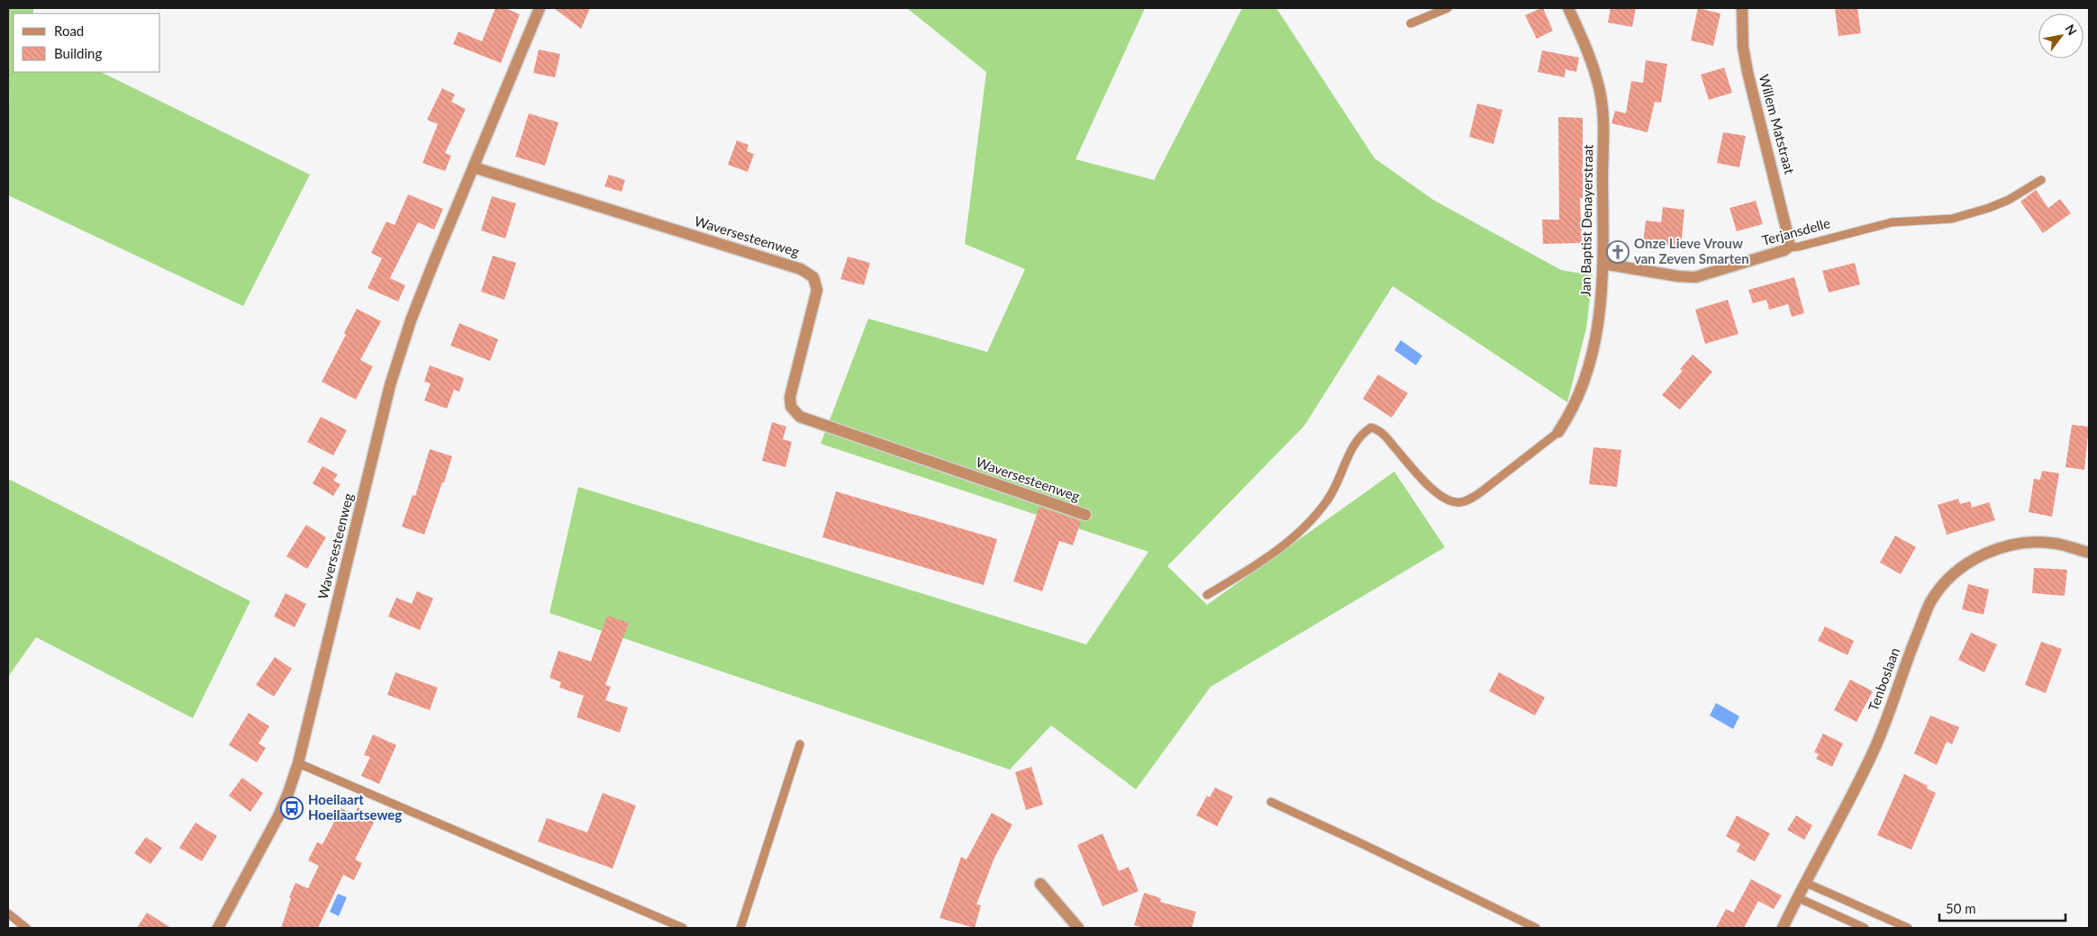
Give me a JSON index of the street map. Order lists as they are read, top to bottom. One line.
{"streets":{"street":["Willem Matstraat","Jan Baptist Denayerstraat","Terjansdelle","Waversesteenweg","Tenboslaan"]},"crossings":[["Willem Matstraat","Terjansdelle"],["Jan Baptist Denayerstraat","Terjansdelle"]],"places":{"church":["Onze Lieve Vrouw van Zeven Smarten"],"bus stop":["Hoeilaart Hoeilaartseweg"]},"legend":["Road","Building"],"scale_bar":"50 m","north":"top right"}
